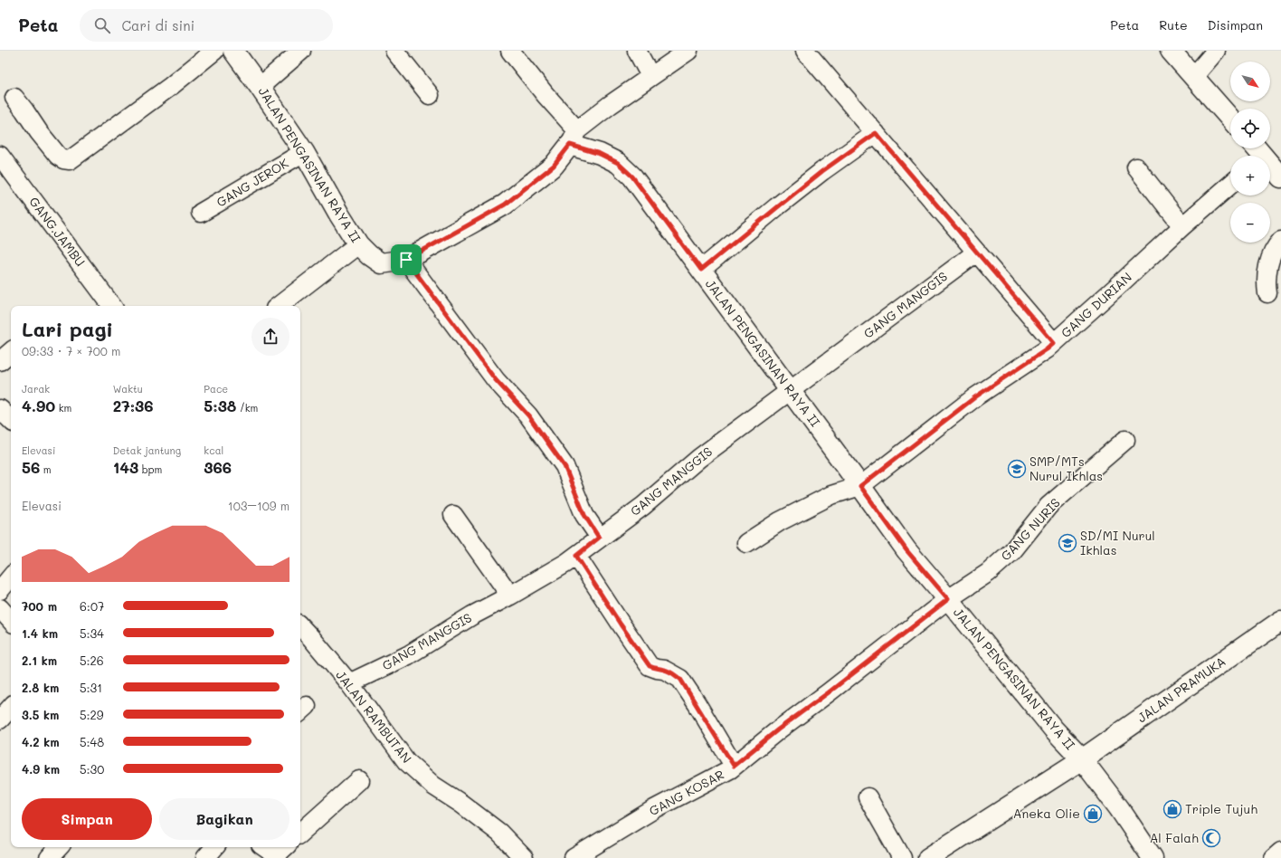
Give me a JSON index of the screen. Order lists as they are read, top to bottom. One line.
{"streets":{"street":["JALAN PENGASINAN RAYA II","GANG JEROK","GANG.JAMBU","GANG MANGGIS","GANG DURIAN","GANG NURIS","JALAN PRAMUKA","JALAN RAMBUTAN","GANG KOSAR"]},"crossings":[["JALAN PENGASINAN RAYA II","GANG JEROK"],["JALAN PENGASINAN RAYA II","GANG MANGGIS"],["JALAN PENGASINAN RAYA II","GANG DURIAN"],["JALAN PENGASINAN RAYA II","GANG NURIS"],["JALAN PENGASINAN RAYA II","JALAN PRAMUKA"],["JALAN PENGASINAN RAYA II","GANG KOSAR"],["GANG MANGGIS","JALAN RAMBUTAN"],["GANG NURIS","GANG KOSAR"]],"places":{"school or university":["SMP/MTs Nurul Ikhlas","SD/MI Nurul Ikhlas"],"shop":["Triple Tujuh","Aneka Olie"],"mosque":["Al Falah"]},"north":"bottom right","page":{"header":"Peta","search":"Cari di sini","nav":["Peta","Rute","Disimpan"],"map_buttons":["+","−"],"heading":["Lari pagi","09:33 · 7 × 700 m"],"stats":[["Jarak","4.90 km"],["Waktu","27:36"],["Pace","5:38 /km"],["Elevasi","56 m"],["Detak jantung","143 bpm"],["kcal","366"]],"chart":["Elevasi","103–109 m"],"list":[{"name":"700 m","note":"6:07"},{"name":"1.4 km","note":"5:34"},{"name":"2.1 km","note":"5:26"},{"name":"2.8 km","note":"5:31"},{"name":"3.5 km","note":"5:29"},{"name":"4.2 km","note":"5:48"},{"name":"4.9 km","note":"5:30"}],"buttons":["Simpan","Bagikan"]}}
